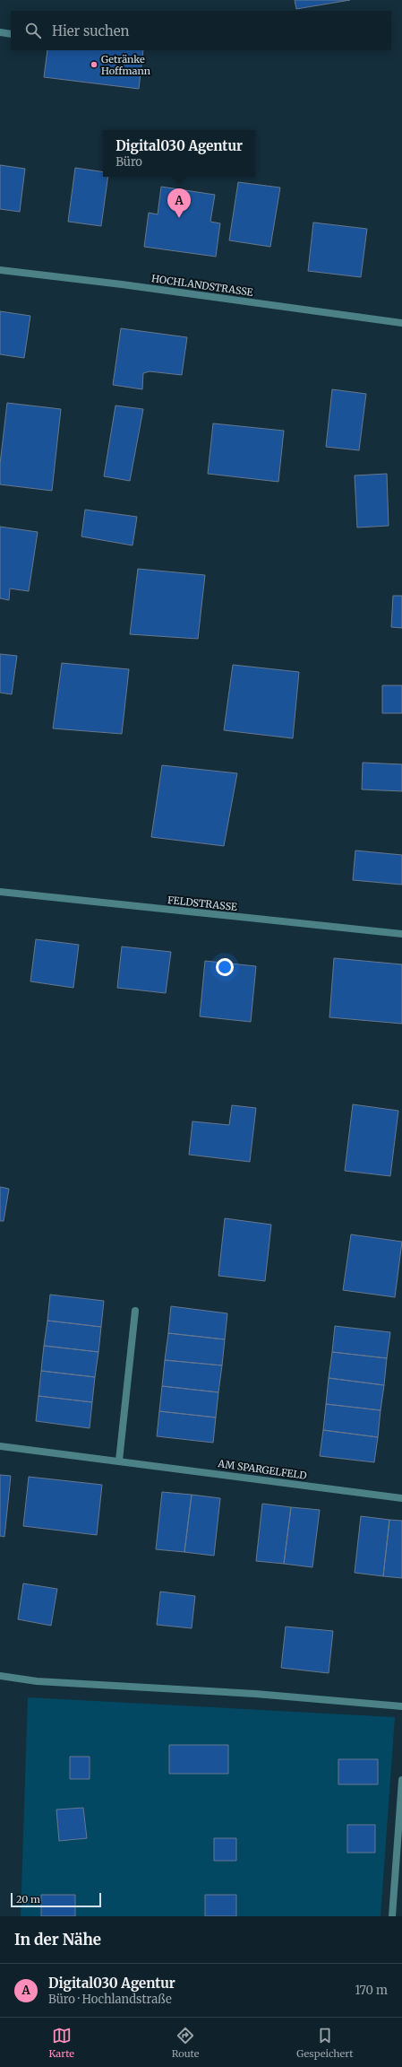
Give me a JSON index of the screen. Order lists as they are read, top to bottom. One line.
{"streets":{"street":["HOCHLANDSTRASSE","FELDSTRASSE","AM SPARGELFELD"]},"places":["Getränke Hoffmann"],"scale_bar":"20 m","page":{"search":"Hier suchen","popup":["Digital030 Agentur","Büro"],"pins":"A","scale":"20 m","heading":"In der Nähe","list":[{"mark":"A","name":"Digital030 Agentur","note":"Büro · Hochlandstraße","value":"170 m"}],"nav":["Karte","Route","Gespeichert"]}}
